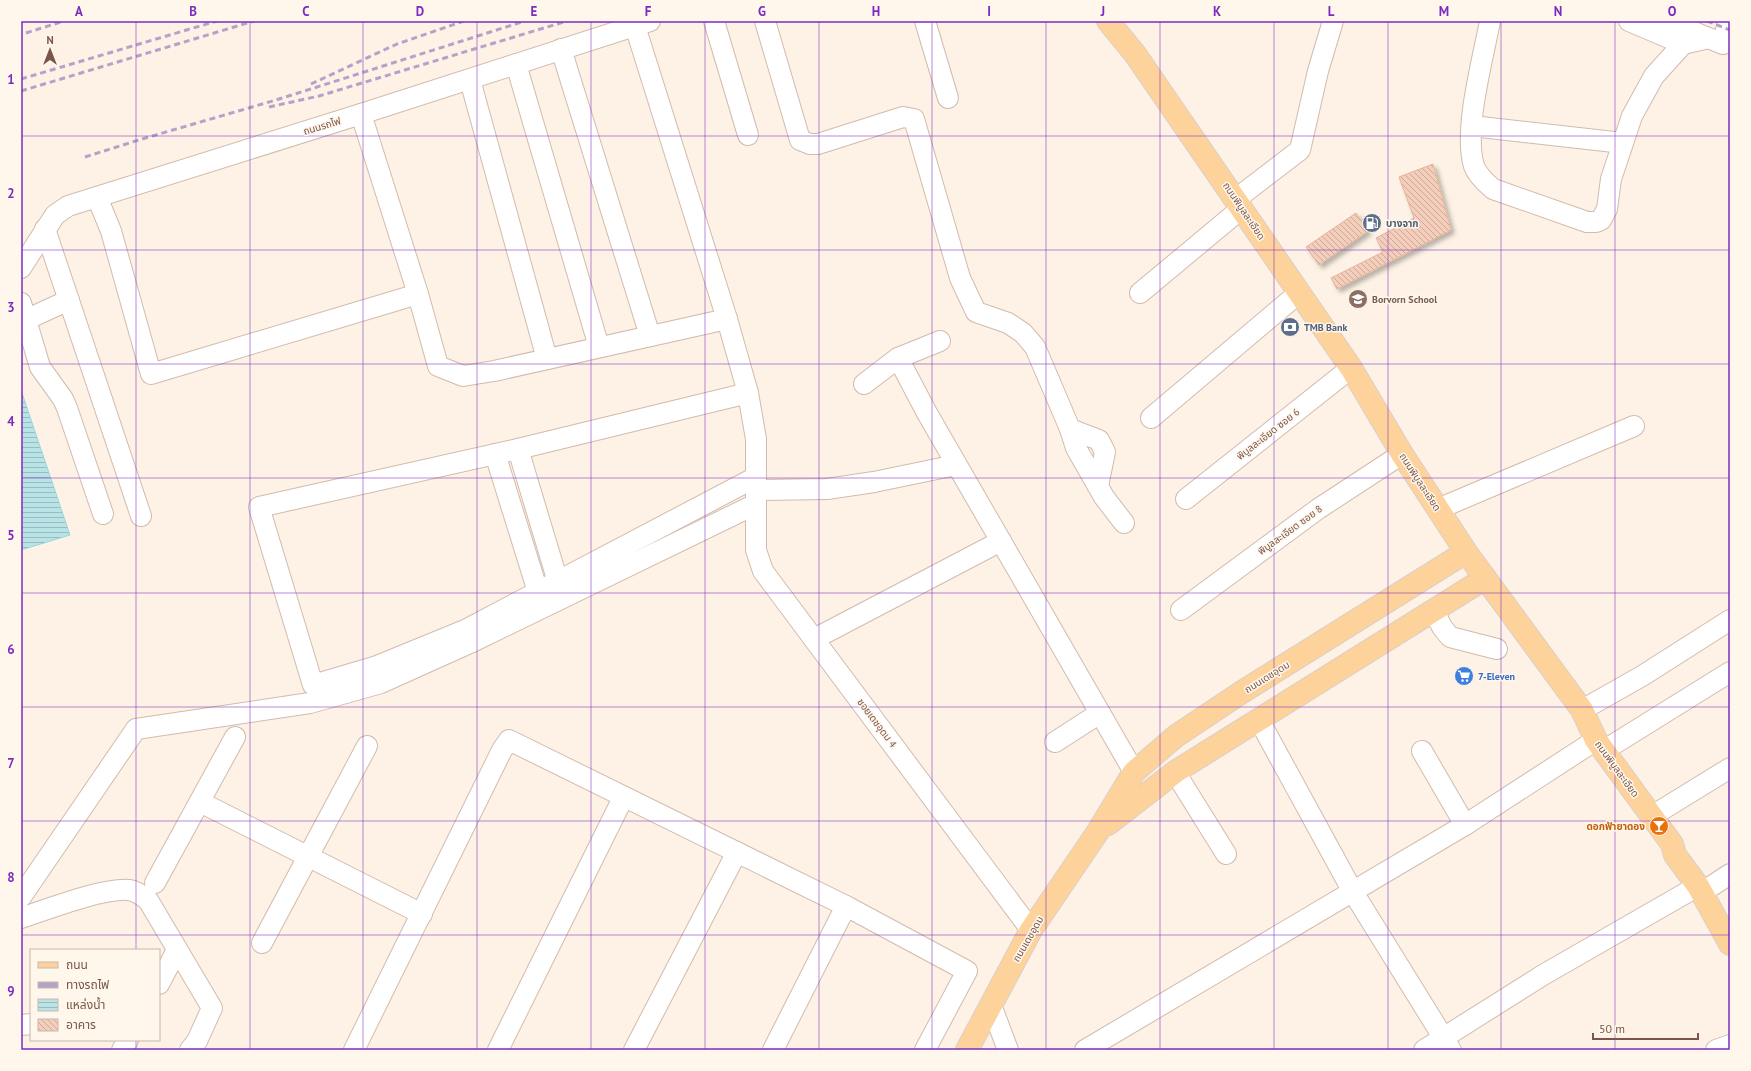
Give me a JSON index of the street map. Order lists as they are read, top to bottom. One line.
{"streets":{"main road":["ถนนพิบูลละเอียด","ถนนเดชอุดม"],"street":["ถนนรถไฟ","พิบูลละเอียด ซอย 6","พิบูลละเอียด ซอย 8","ซอยเดชอุดม 4"]},"crossings":[["ถนนรถไฟ","ซอยเดชอุดม 4"],["ถนนพิบูลละเอียด","พิบูลละเอียด ซอย 6"],["ถนนพิบูลละเอียด","พิบูลละเอียด ซอย 8"],["ถนนพิบูลละเอียด","ถนนเดชอุดม"],["ถนนเดชอุดม","ซอยเดชอุดม 4"]],"places":{"fuel station":["บางจาก"],"school or university":["Borvorn School"],"bank":["TMB Bank"],"supermarket":["7-Eleven"],"bar":["ดอกฟ้ายาดอง"]},"legend":["ถนน","ทางรถไฟ","แหล่งน้ำ","อาคาร"],"scale_bar":"50 m","north":"top","grid":{"columns":["A","B","C","D","E","F","G","H","I","J","K","L","M","N","O"],"rows":["1","2","3","4","5","6","7","8","9"]}}
